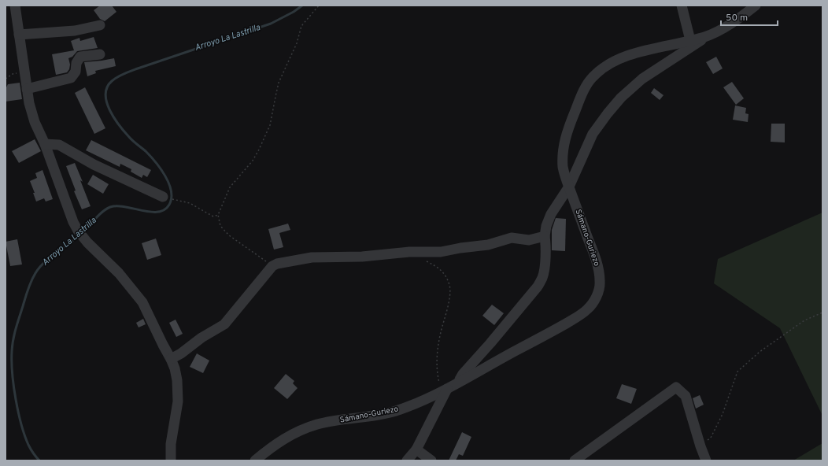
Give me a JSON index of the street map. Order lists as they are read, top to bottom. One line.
{"streets":{"street":["Sámano-Guriezo"]},"water":["Arroyo La Lastrilla"],"scale_bar":"50 m"}
